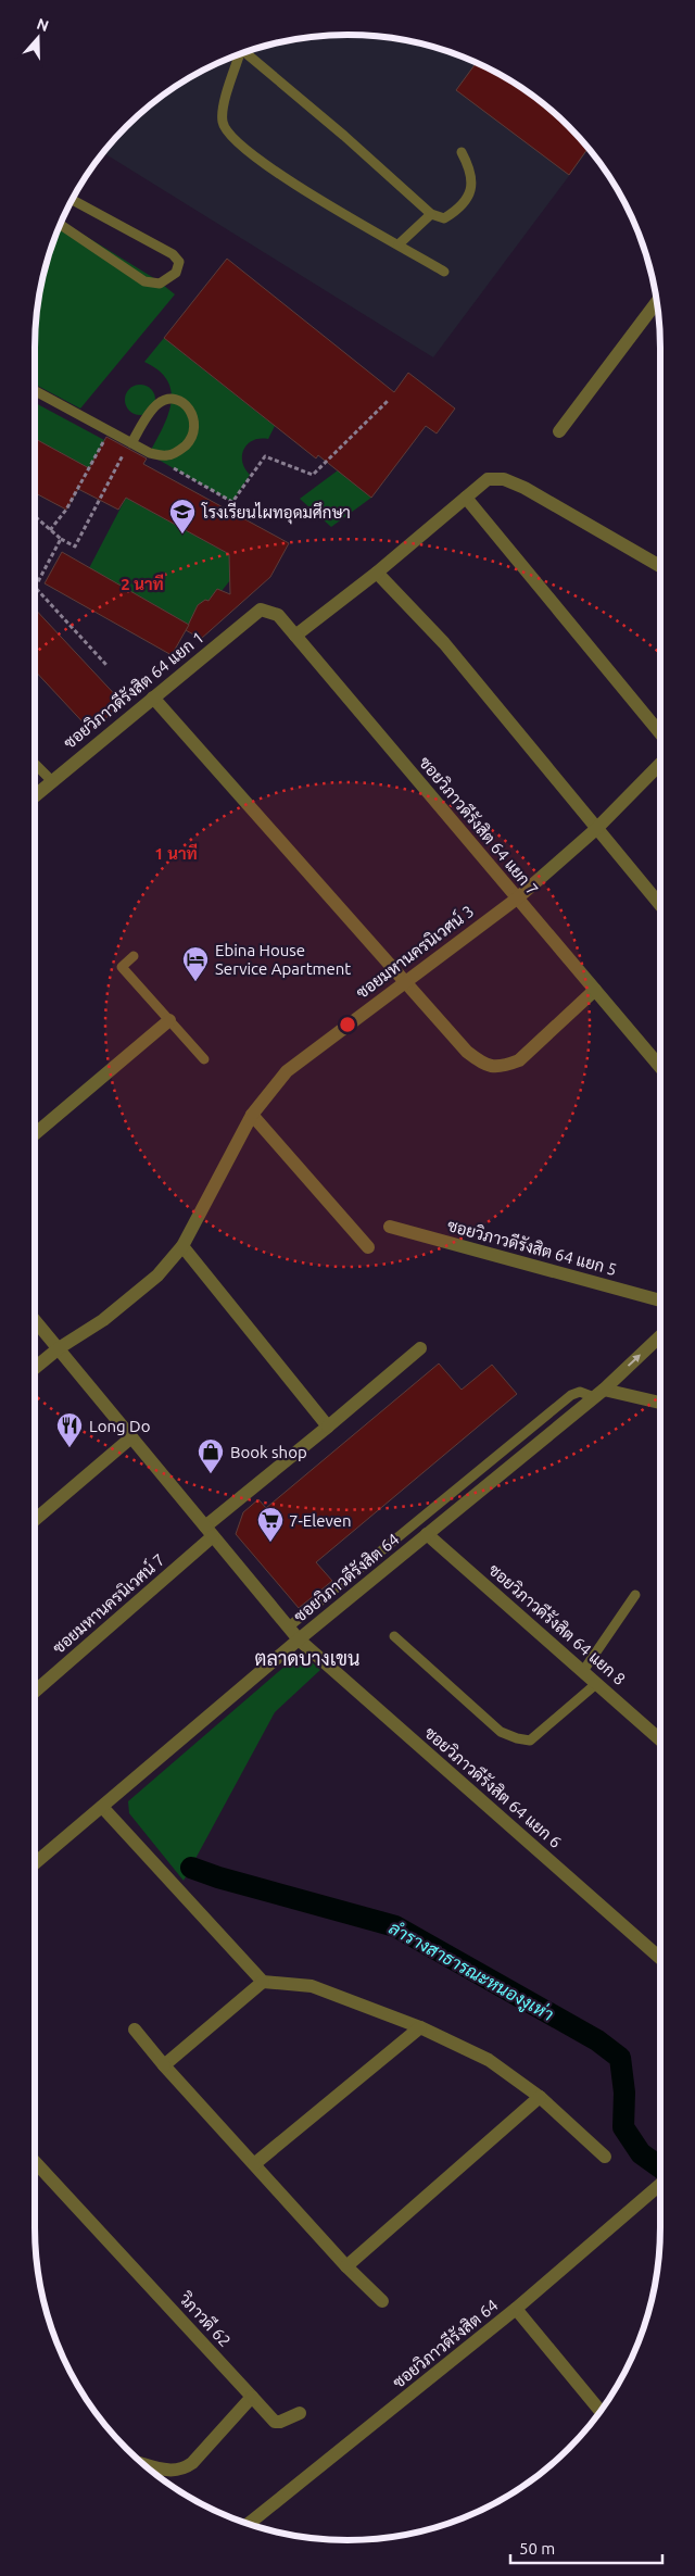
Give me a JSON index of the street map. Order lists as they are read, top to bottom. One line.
{"streets":{"street":["ซอยวิภาวดีรังสิต 64 แยก 1","ซอยวิภาวดีรังสิต 64 แยก 7","ซอยมหานครนิเวศน์ 3","ซอยวิภาวดีรังสิต 64 แยก 5","ซอยวิภาวดีรังสิต 64","ซอยมหานครนิเวศน์ 7","ซอยวิภาวดีรังสิต 64 แยก 8","ซอยวิภาวดีรังสิต 64 แยก 6","วิภาวดี 62"]},"crossings":[["ซอยวิภาวดีรังสิต 64 แยก 1","ซอยวิภาวดีรังสิต 64 แยก 7"],["ซอยวิภาวดีรังสิต 64 แยก 7","ซอยมหานครนิเวศน์ 3"],["ซอยมหานครนิเวศน์ 3","ซอยวิภาวดีรังสิต 64"],["ซอยวิภาวดีรังสิต 64","ซอยมหานครนิเวศน์ 7"],["ซอยวิภาวดีรังสิต 64","ซอยวิภาวดีรังสิต 64 แยก 8"],["ซอยวิภาวดีรังสิต 64","ซอยวิภาวดีรังสิต 64 แยก 6"]],"districts":["ตลาดบางเขน"],"water":["ลำรางสาธารณะหนองงูเห่า"],"places":{"school or university":["โรงเรียนไผทอุดมศึกษา"],"hotel":["Ebina House Service Apartment"],"restaurant":["Long Do"],"shop":["Book shop"],"supermarket":["7-Eleven"]},"scale_bar":"50 m","north":"top","rings":["2 นาที","1 นาที"]}
